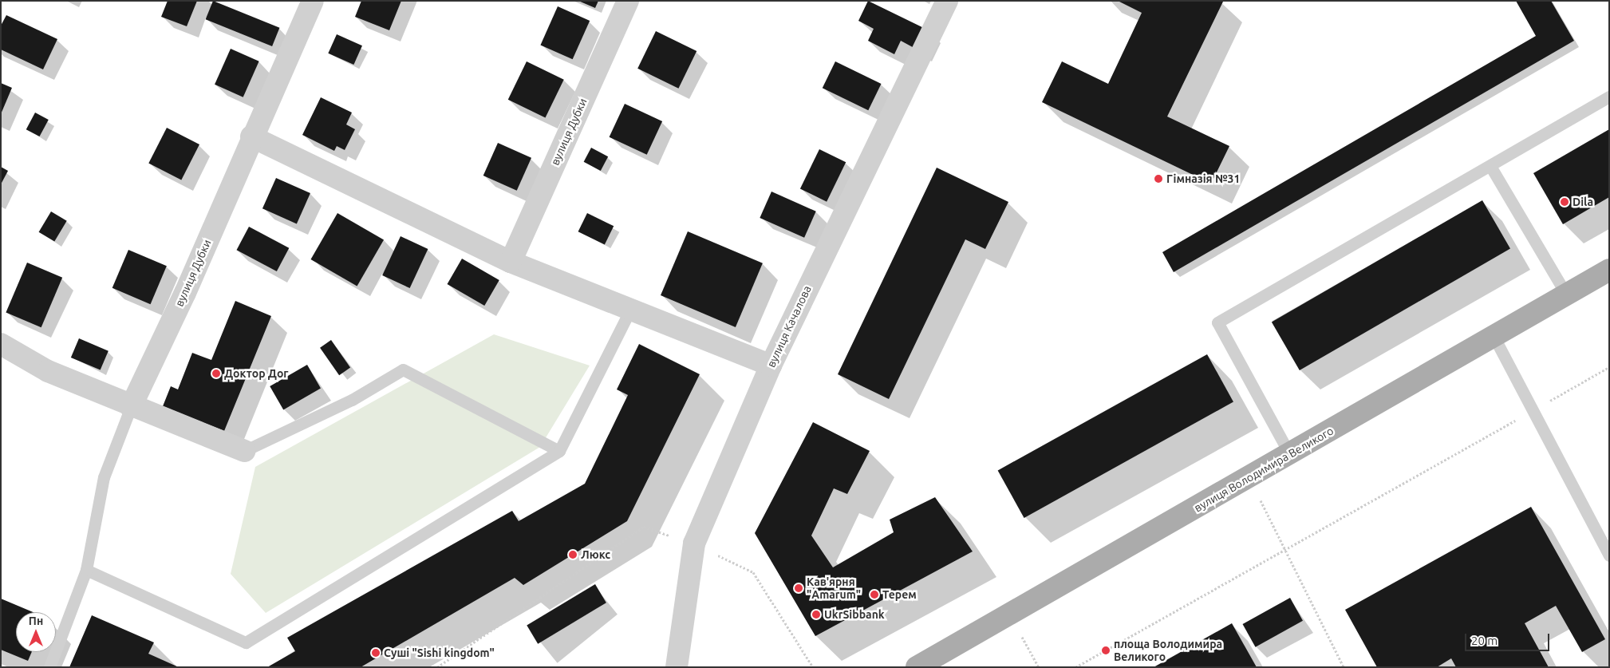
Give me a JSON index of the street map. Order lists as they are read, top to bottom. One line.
{"streets":{"main road":["вулиця Володимира Великого"],"street":["вулиця Дубки","вулиця Качалова"]},"places":["Гімназія №31","Dila","Доктор Дог","Люкс","Кав'ярня \"Amarum\"","Терем","UkrSibbank","площа Володимира Великого","Суші \"Sishi kingdom\""],"scale_bar":"20 m","north":"top"}
